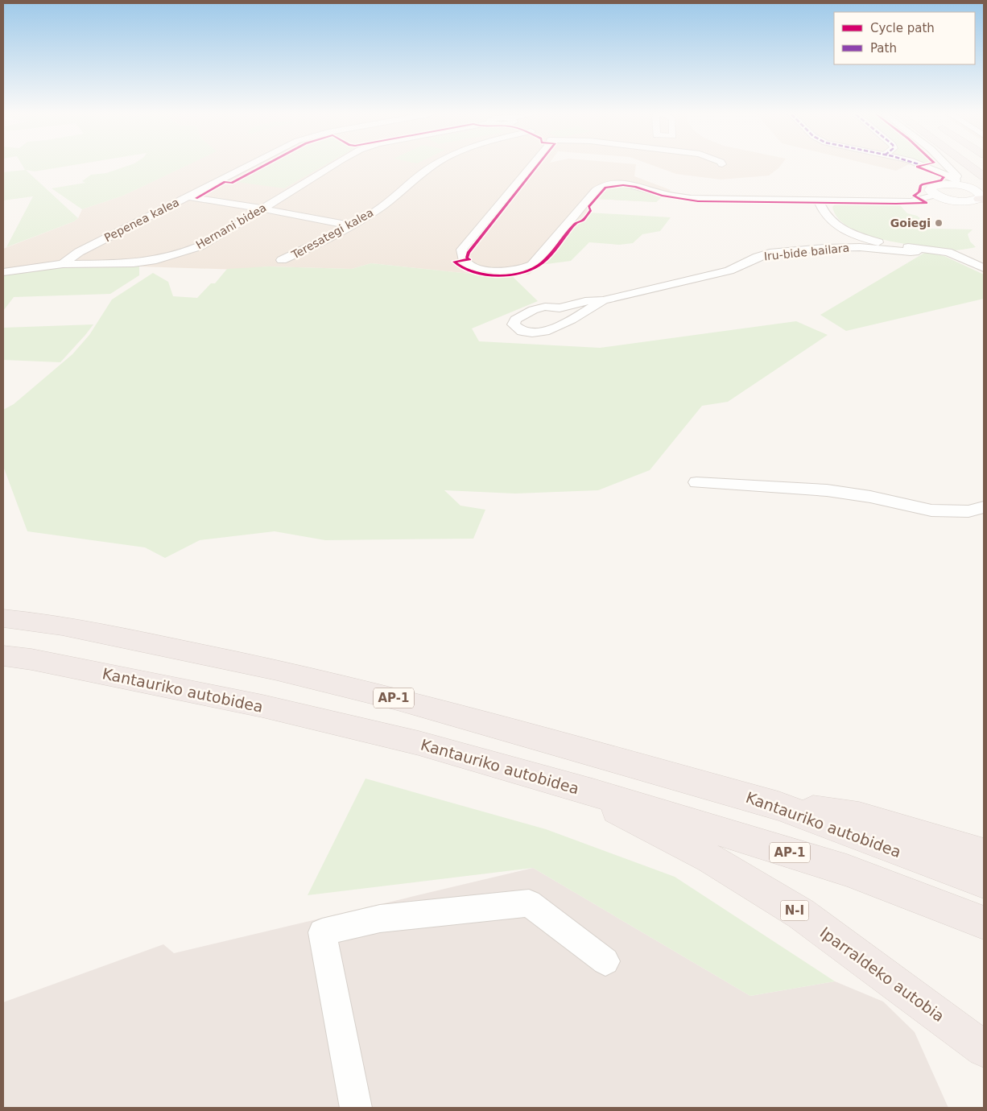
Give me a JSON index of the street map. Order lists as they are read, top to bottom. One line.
{"streets":{"highway":["Kantauriko autobidea","AP-1","N-I","Iparraldeko autobia"],"street":["Pepenea kalea","Hernani bidea","Teresategi kalea","Iru-bide bailara"]},"crossings":[["Pepenea kalea","Hernani bidea"],["Kantauriko autobidea","Iparraldeko autobia"]],"places":["Goiegi"],"legend":["Cycle path","Path"]}
